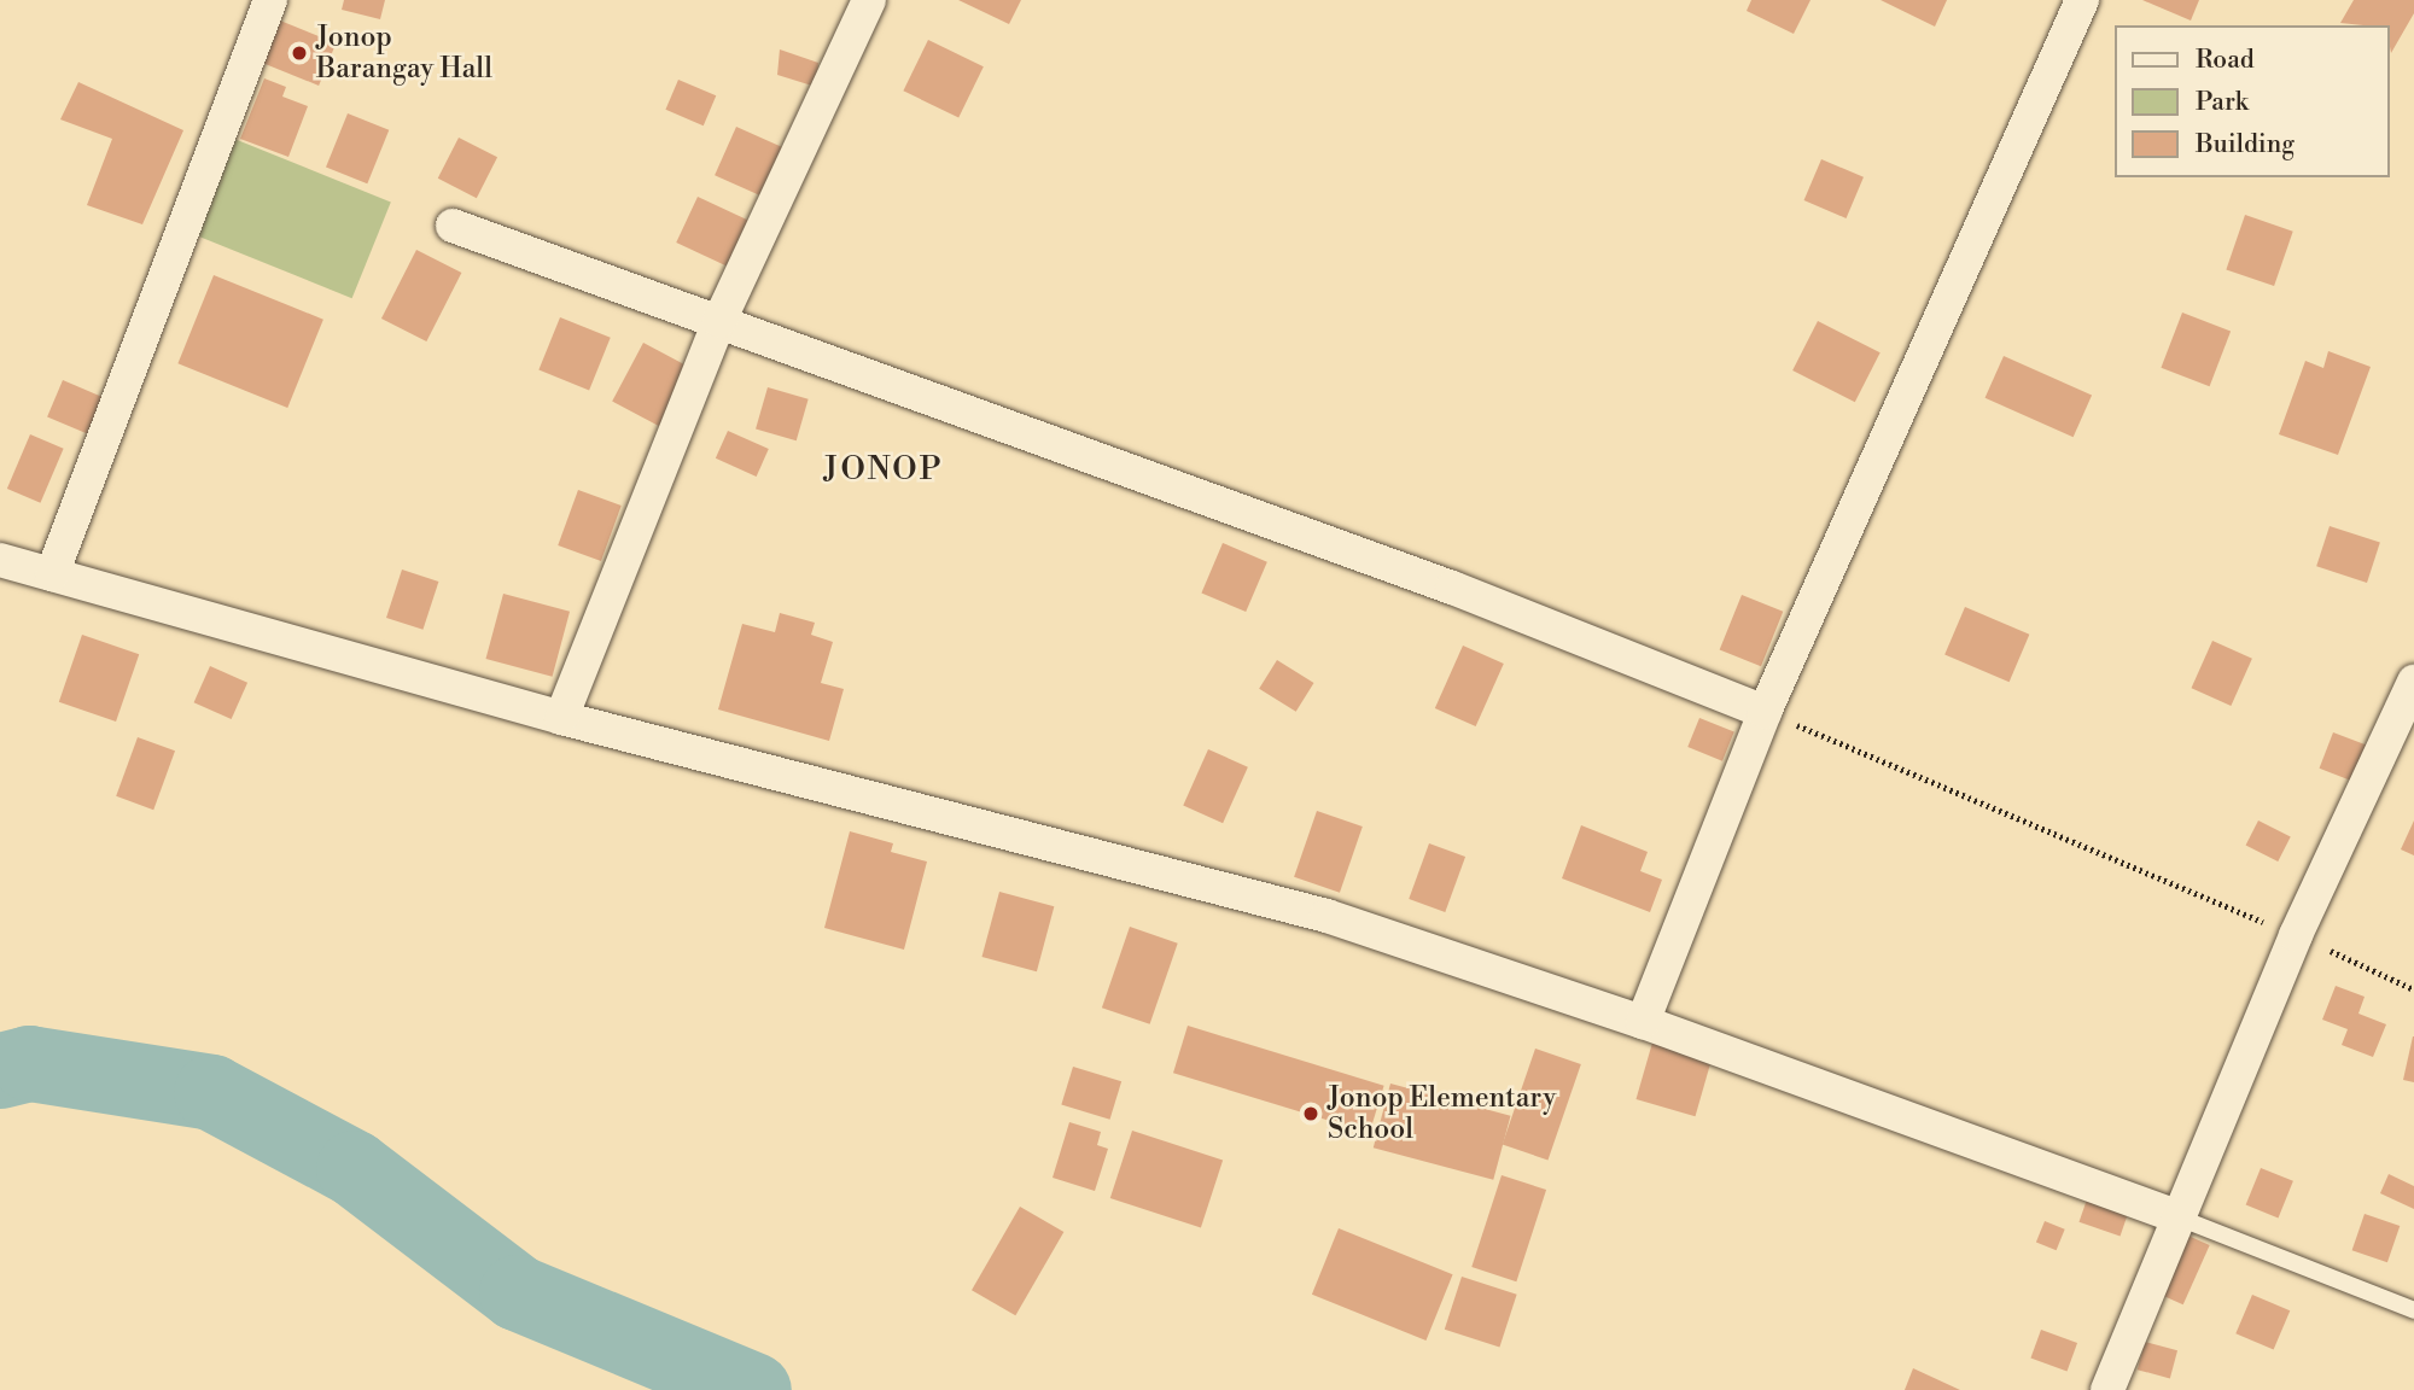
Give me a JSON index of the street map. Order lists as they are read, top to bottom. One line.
{"districts":["JONOP"],"places":["Jonop Barangay Hall","Jonop Elementary School"],"legend":["Road","Park","Building"]}
